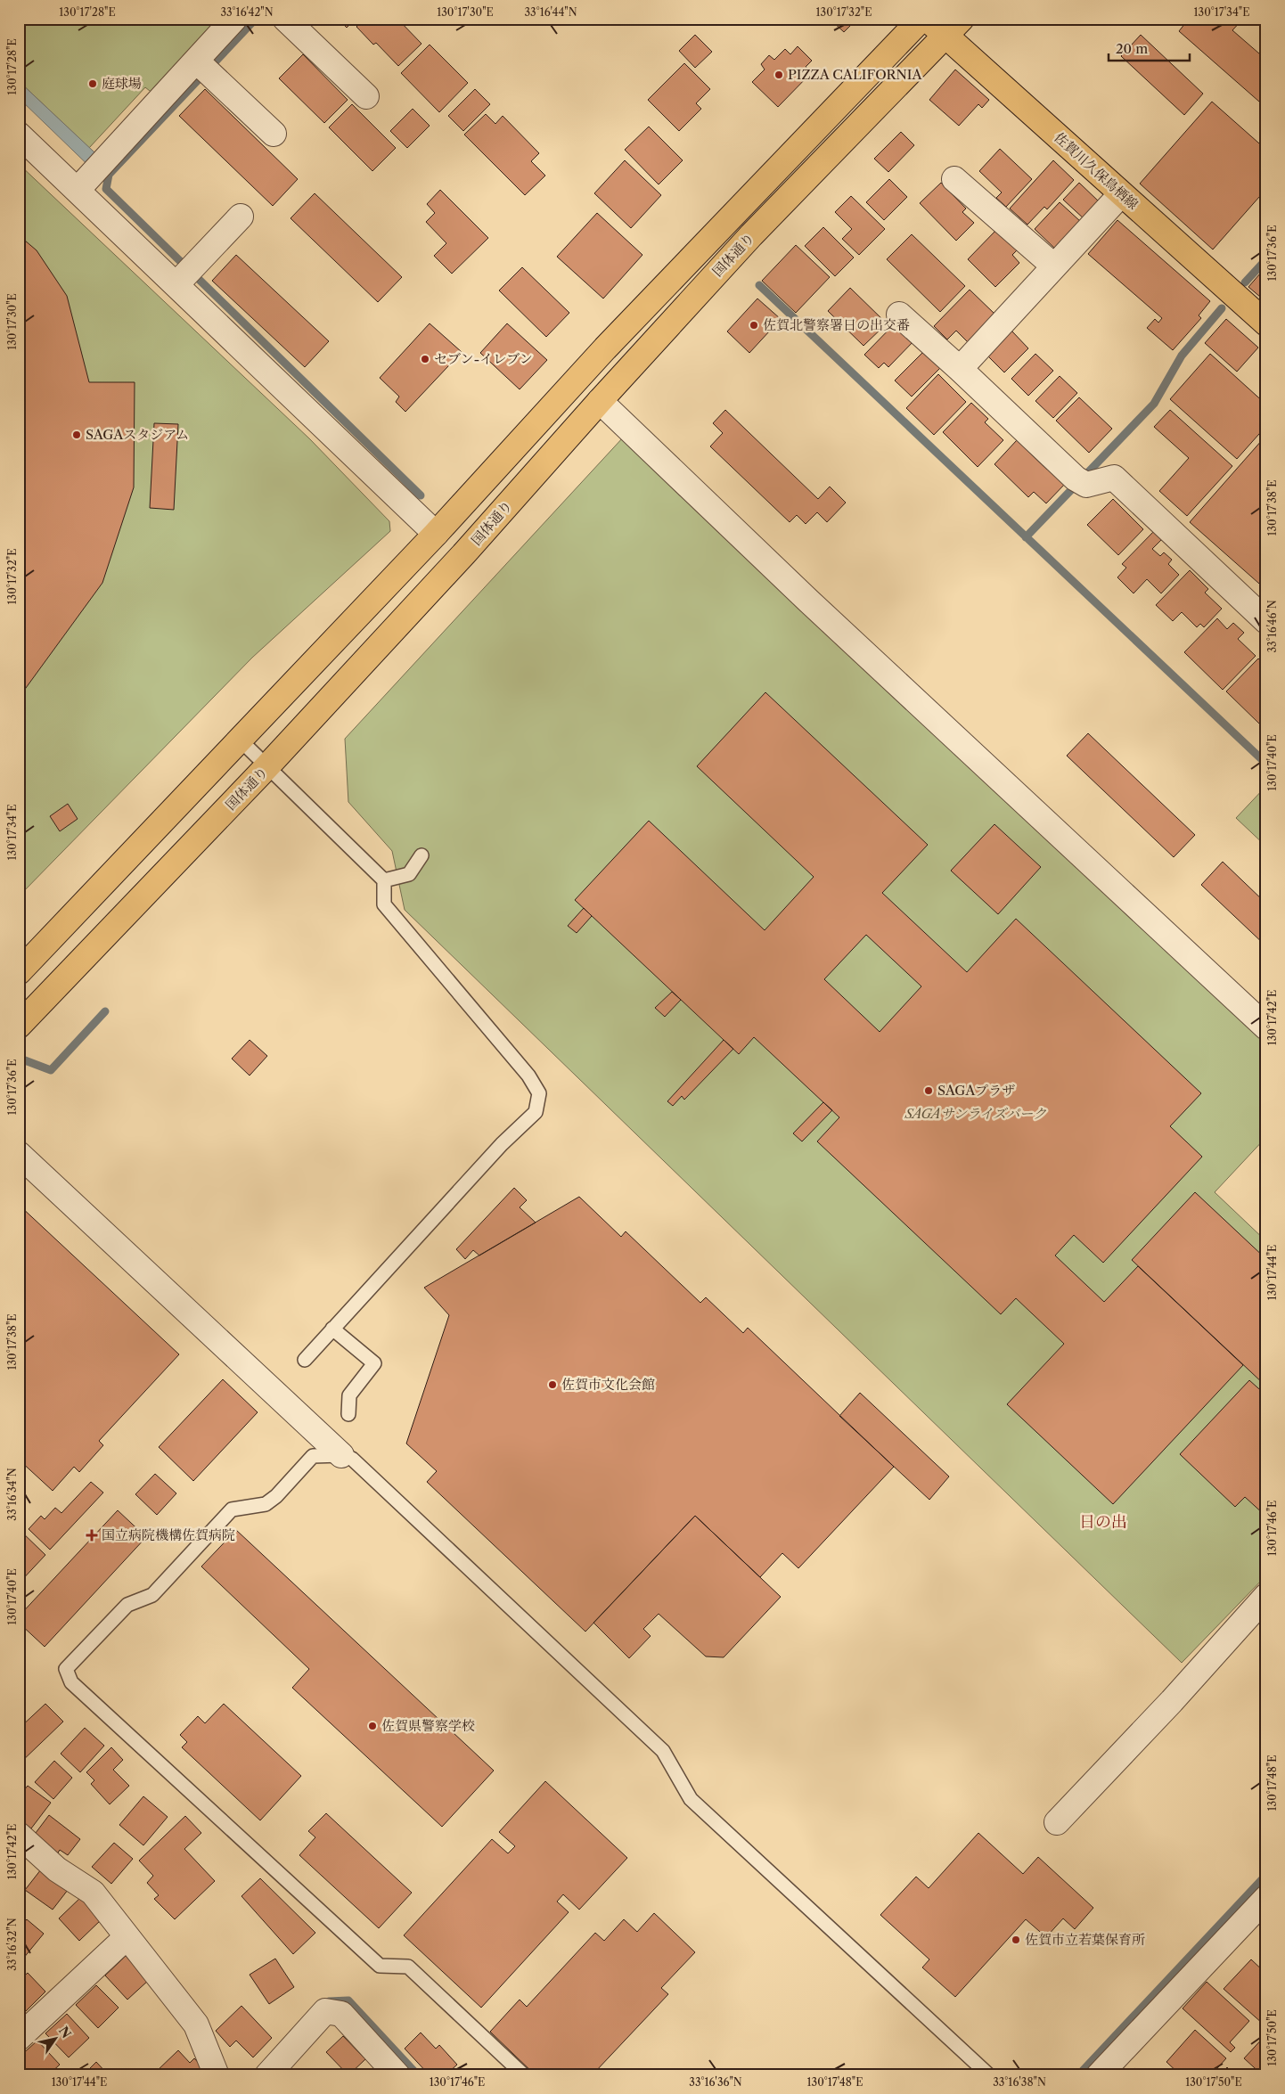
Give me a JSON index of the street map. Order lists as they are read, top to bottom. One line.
{"streets":{"main road":["佐賀川久保鳥栖線","国体通り"]},"crossings":[["佐賀川久保鳥栖線","国体通り"]],"districts":["日の出"],"parks":["SAGAサンライズパーク"],"places":{"other":["PIZZA CALIFORNIA","庭球場","佐賀北警察署日の出交番","セブン-イレブン","SAGAスタジアム","SAGAプラザ","佐賀市文化会館","佐賀県警察学校","佐賀市立若葉保育所"],"health":["国立病院機構佐賀病院"]},"scale_bar":"20 m","north":"top right","coordinates":["130°17'28\"E","33°16'42\"N","130°17'30\"E","33°16'44\"N","130°17'32\"E","130°17'34\"E","130°17'36\"E","130°17'38\"E","33°16'46\"N","130°17'40\"E","130°17'42\"E","130°17'44\"E","33°16'34\"N","130°17'46\"E","130°17'48\"E","33°16'32\"N","130°17'50\"E","33°16'36\"N","33°16'38\"N"]}
